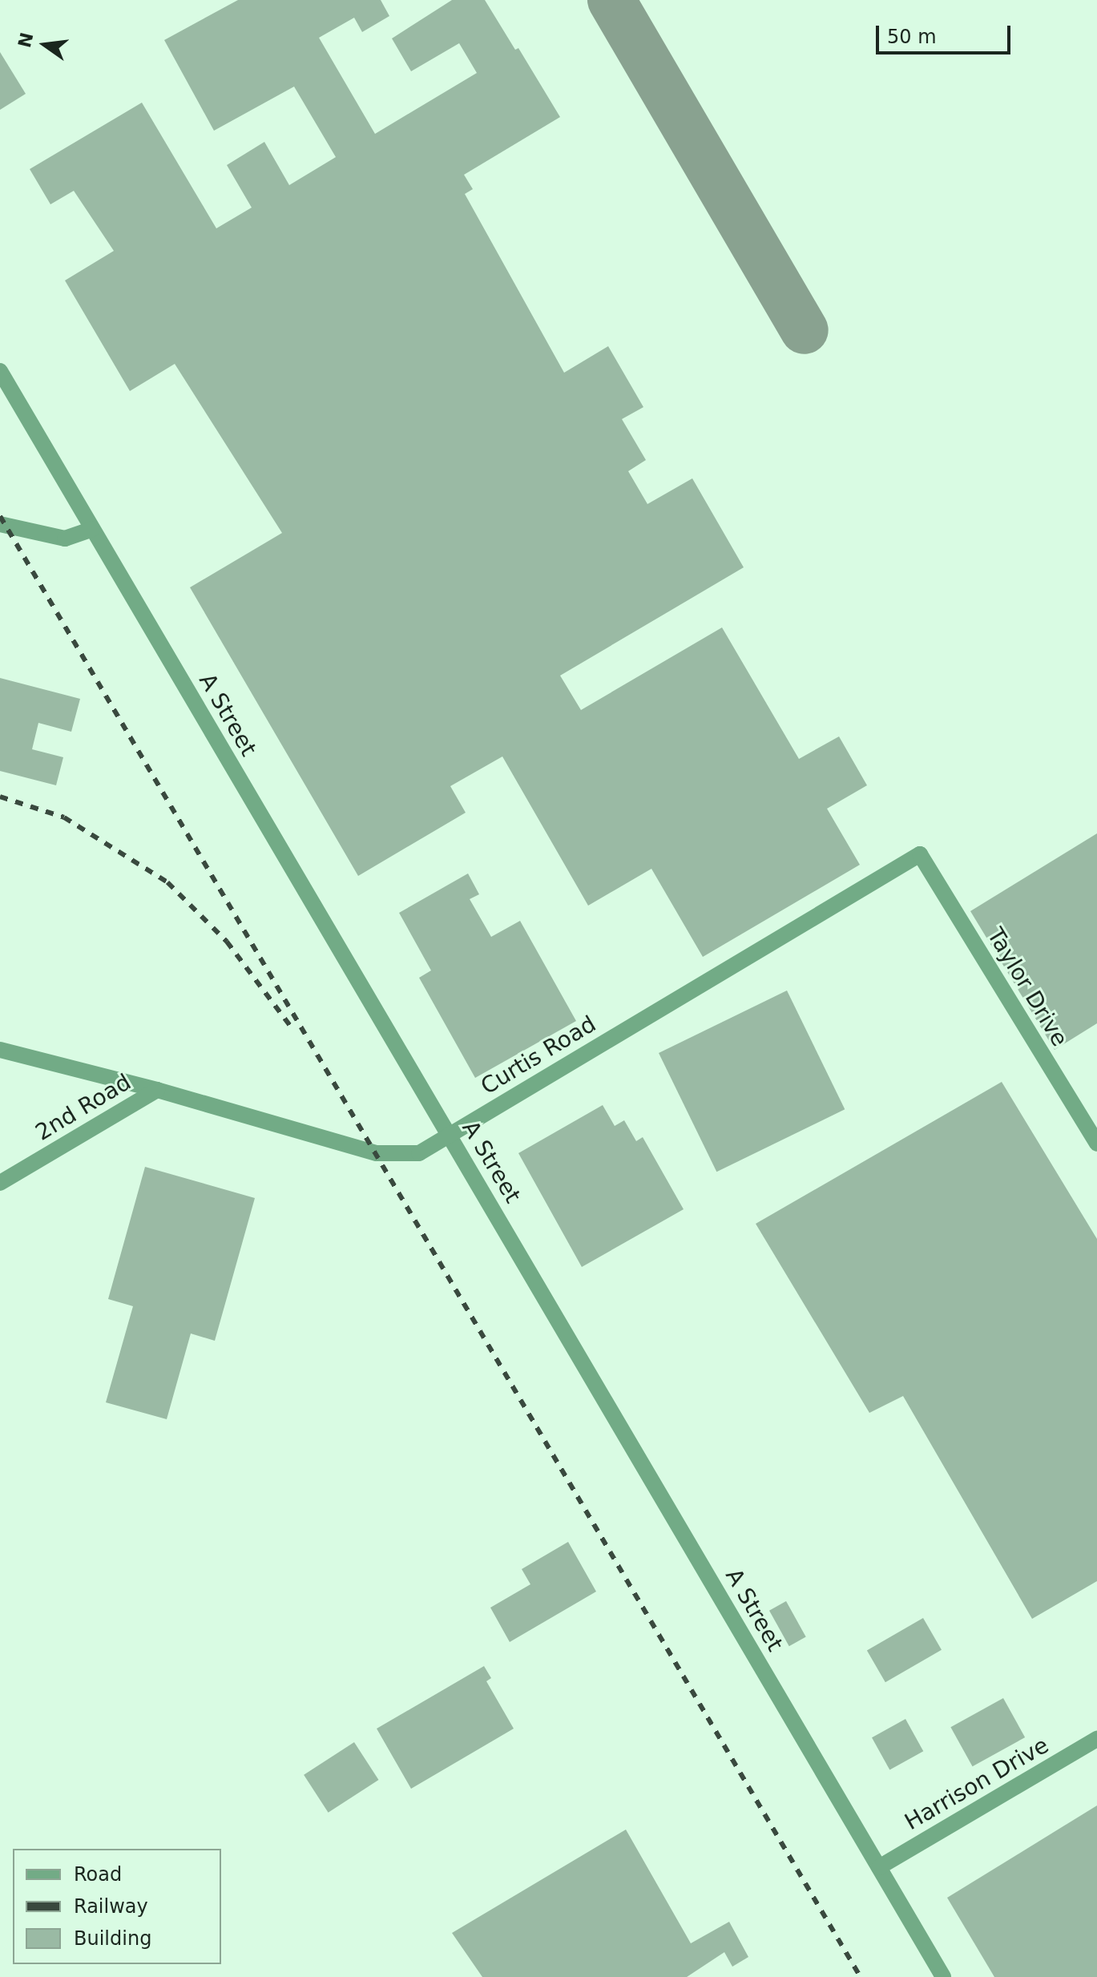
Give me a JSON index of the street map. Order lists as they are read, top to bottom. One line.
{"streets":{"street":["A Street","Taylor Drive","Curtis Road","2nd Road","Harrison Drive"]},"crossings":[["A Street","Curtis Road"],["A Street","Harrison Drive"],["Taylor Drive","Curtis Road"],["Curtis Road","2nd Road"]],"legend":["Road","Railway","Building"],"scale_bar":"50 m","north":"left"}
